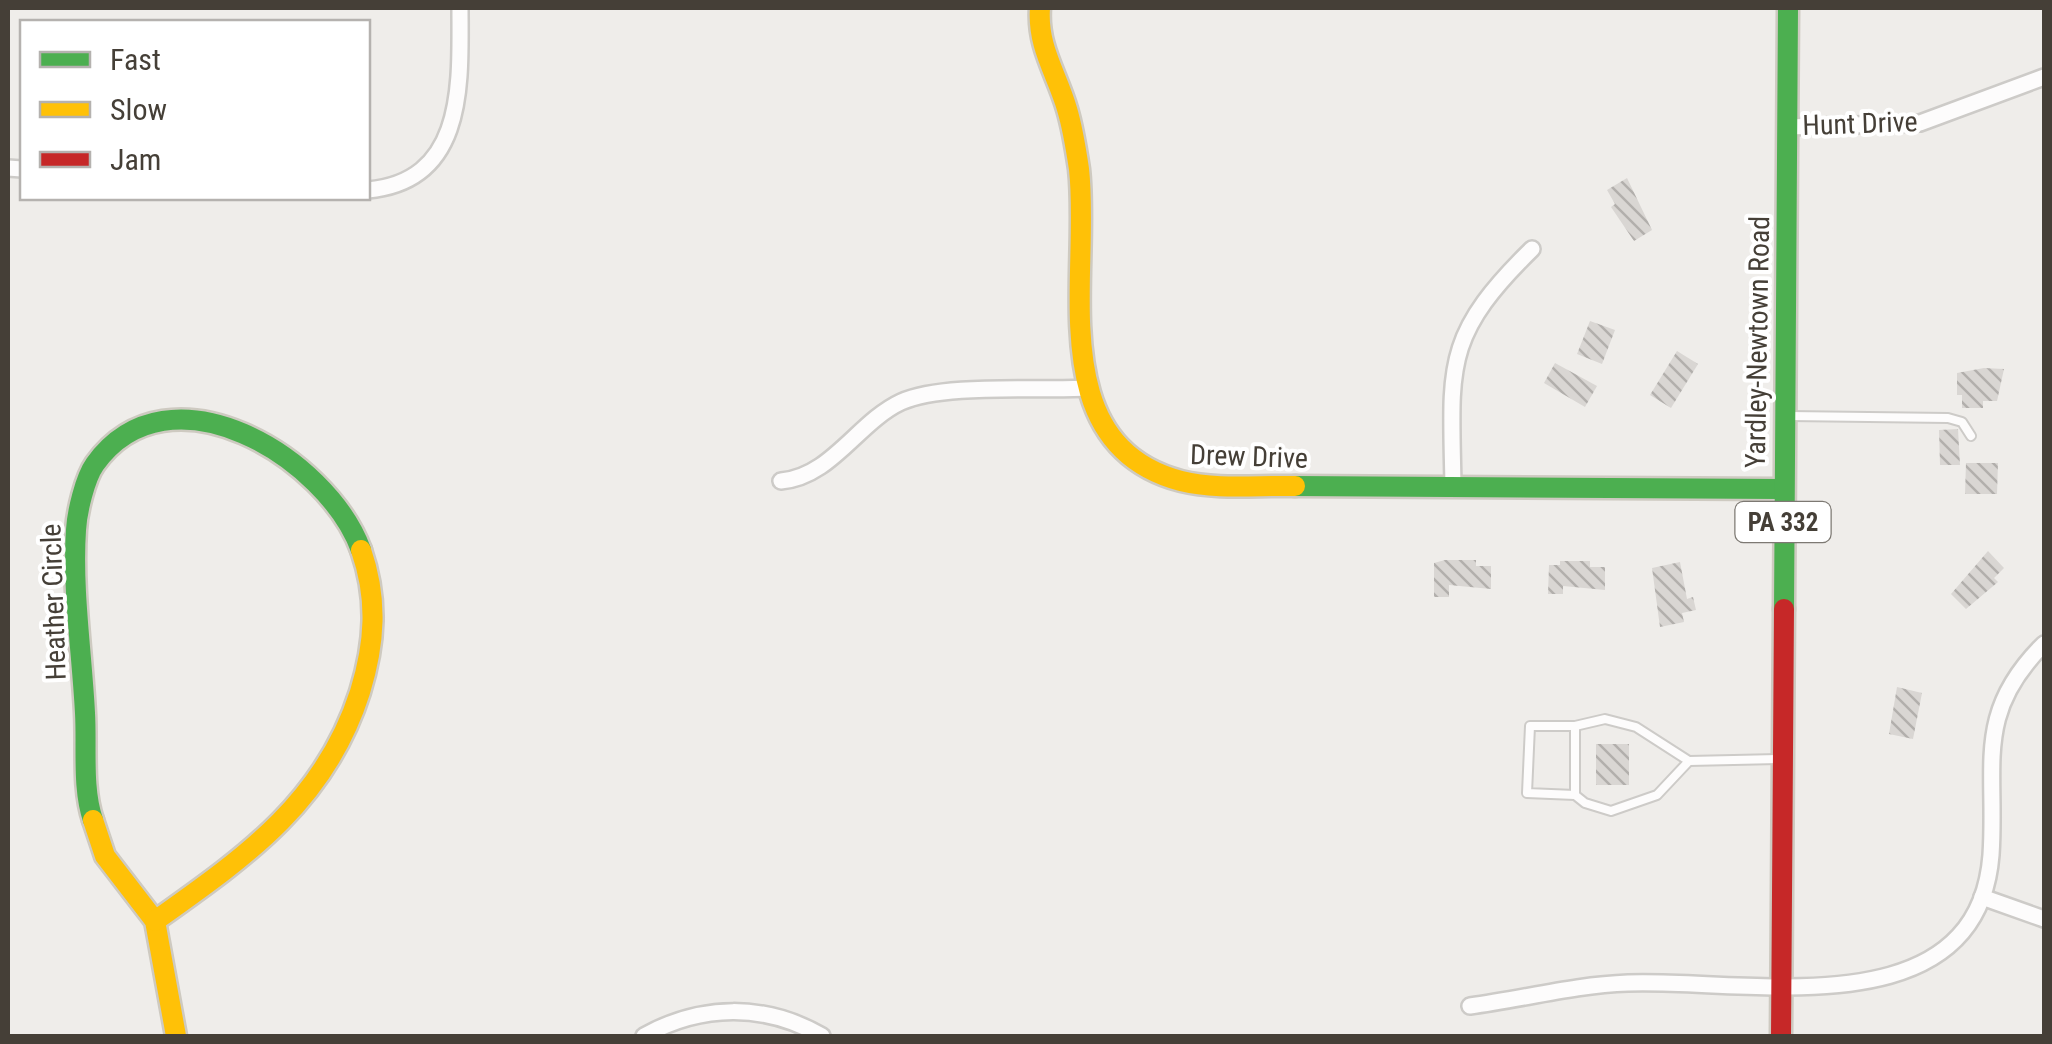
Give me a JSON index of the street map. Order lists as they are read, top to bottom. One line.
{"streets":{"street":["Hunt Drive","Yardley-Newtown Road","Drew Drive","PA 332","Heather Circle"]},"crossings":[["Hunt Drive","Yardley-Newtown Road"],["Yardley-Newtown Road","Drew Drive"]],"legend":["Fast","Slow","Jam"]}
